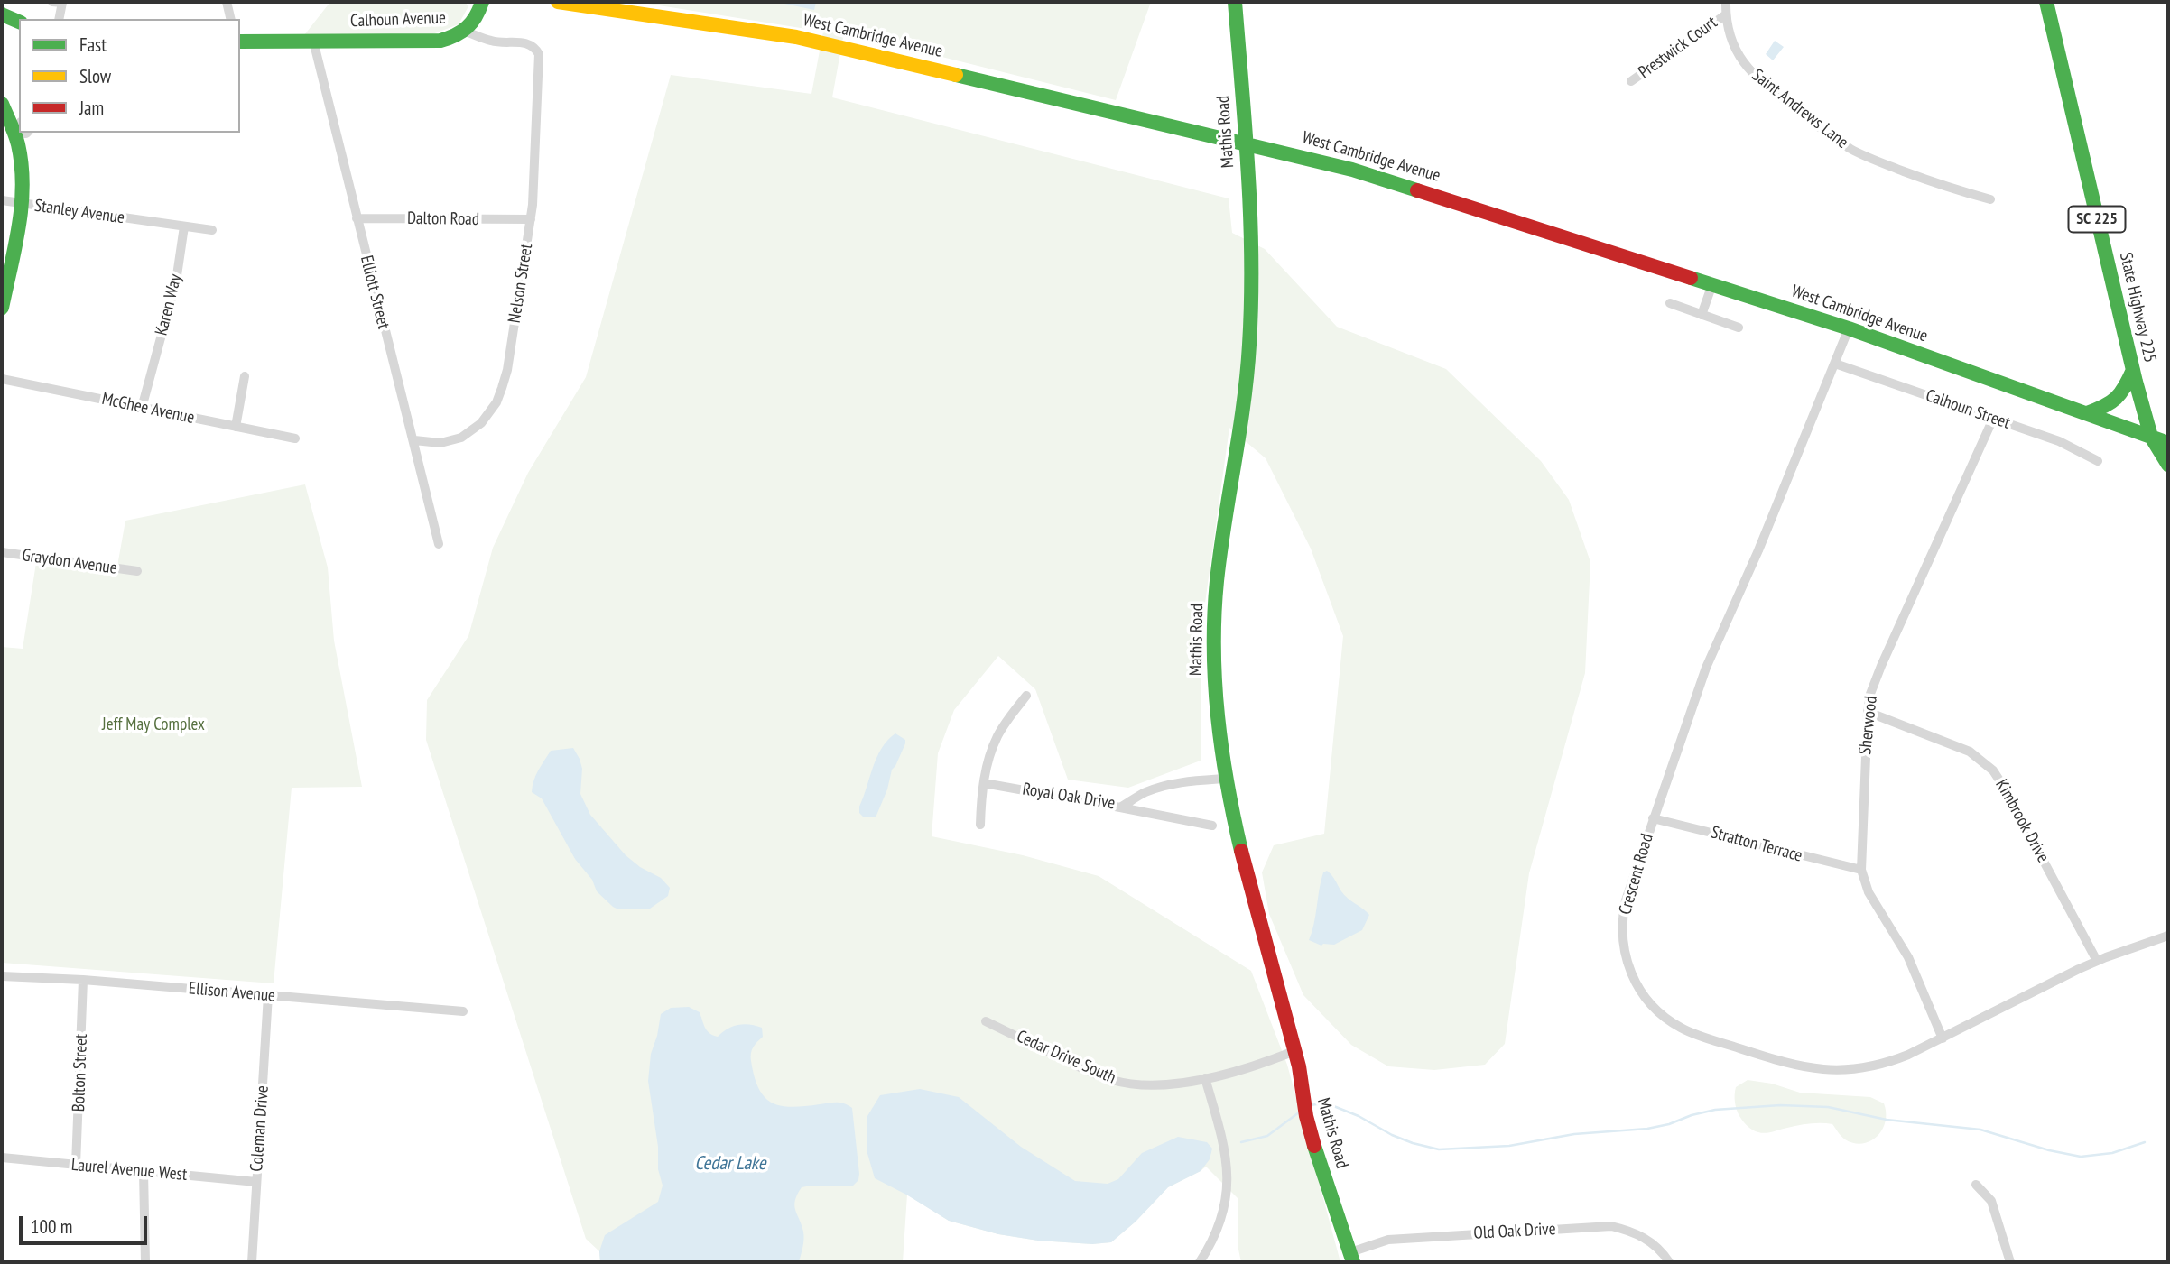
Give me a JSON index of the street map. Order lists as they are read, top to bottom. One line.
{"streets":{"main road":["Calhoun Avenue","West Cambridge Avenue","Mathis Road","SC 225","State Highway 225"],"street":["Prestwick Court","Saint Andrews Lane","Stanley Avenue","Dalton Road","Nelson Street","Elliott Street","Karen Way","McGhee Avenue","Calhoun Street","Graydon Avenue","Sherwood","Royal Oak Drive","Kimbrook Drive","Stratton Terrace","Crescent Road","Ellison Avenue","Cedar Drive South","Bolton Street","Coleman Drive","Laurel Avenue West","Old Oak Drive"]},"crossings":[["Calhoun Avenue","Nelson Street"],["Calhoun Avenue","Elliott Street"],["West Cambridge Avenue","Mathis Road"],["West Cambridge Avenue","State Highway 225"],["West Cambridge Avenue","Crescent Road"],["Prestwick Court","Saint Andrews Lane"],["Mathis Road","Royal Oak Drive"],["Mathis Road","Cedar Drive South"],["Mathis Road","Old Oak Drive"],["Stanley Avenue","Karen Way"],["Dalton Road","Nelson Street"],["Dalton Road","Elliott Street"],["Nelson Street","Elliott Street"],["Karen Way","McGhee Avenue"],["Calhoun Street","Sherwood"],["Calhoun Street","Crescent Road"],["Sherwood","Kimbrook Drive"],["Sherwood","Stratton Terrace"],["Sherwood","Crescent Road"],["Kimbrook Drive","Crescent Road"],["Stratton Terrace","Crescent Road"],["Ellison Avenue","Bolton Street"],["Ellison Avenue","Coleman Drive"],["Bolton Street","Laurel Avenue West"],["Coleman Drive","Laurel Avenue West"]],"water":["Cedar Lake"],"parks":["Jeff May Complex"],"legend":["Fast","Slow","Jam"],"scale_bar":"100 m"}
